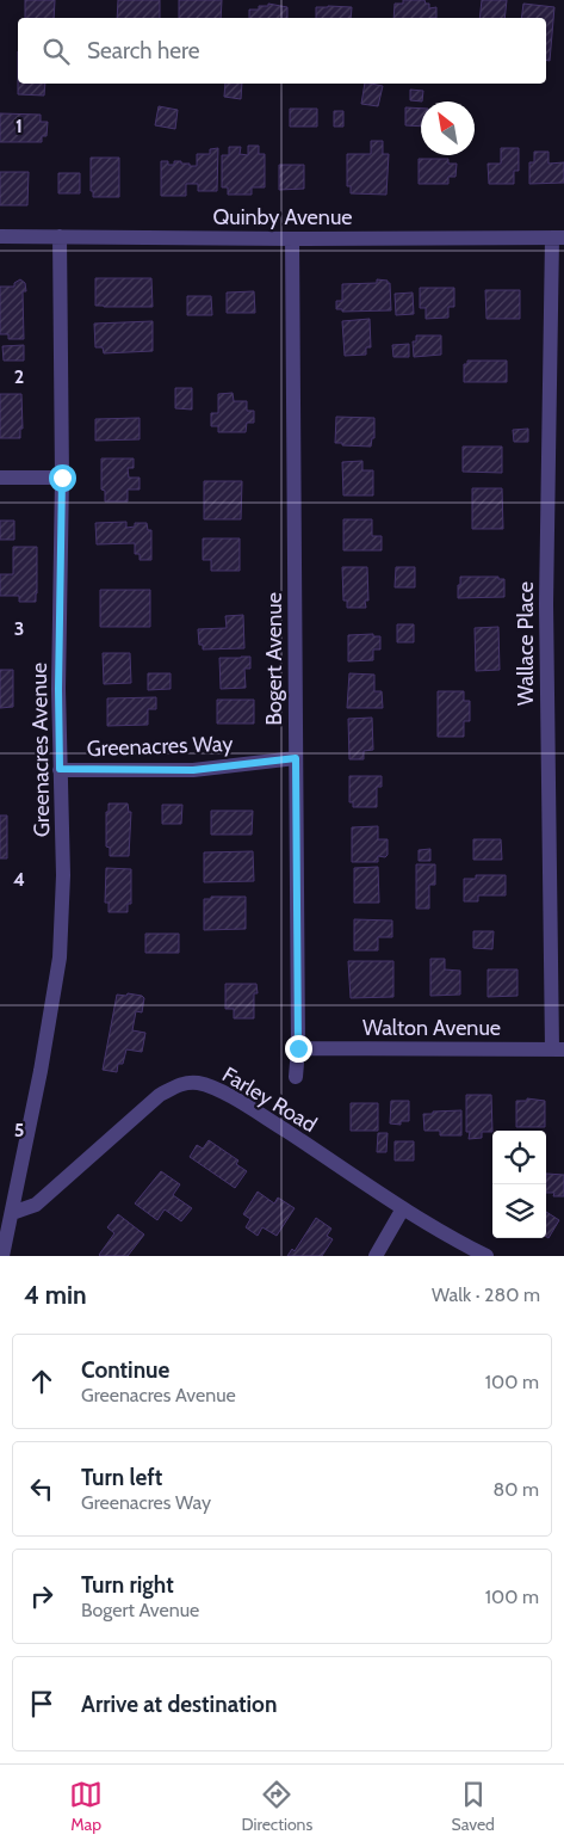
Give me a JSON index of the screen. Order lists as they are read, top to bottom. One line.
{"streets":{"street":["Quinby Avenue","Wallace Place","Bogert Avenue","Greenacres Way","Greenacres Avenue","Walton Avenue","Farley Road"]},"crossings":[["Quinby Avenue","Wallace Place"],["Quinby Avenue","Bogert Avenue"],["Quinby Avenue","Greenacres Avenue"],["Wallace Place","Walton Avenue"],["Bogert Avenue","Greenacres Way"],["Bogert Avenue","Walton Avenue"],["Greenacres Way","Greenacres Avenue"],["Greenacres Avenue","Farley Road"]],"north":"top left","page":{"search":"Search here","heading":["4 min","Walk · 280 m"],"list":[["Continue","Greenacres Avenue","100 m"],["Turn left","Greenacres Way","80 m"],["Turn right","Bogert Avenue","100 m"],"Arrive at destination"],"nav":["Map","Directions","Saved"]},"grid":{"rows":["1","2","3","4","5"]}}
